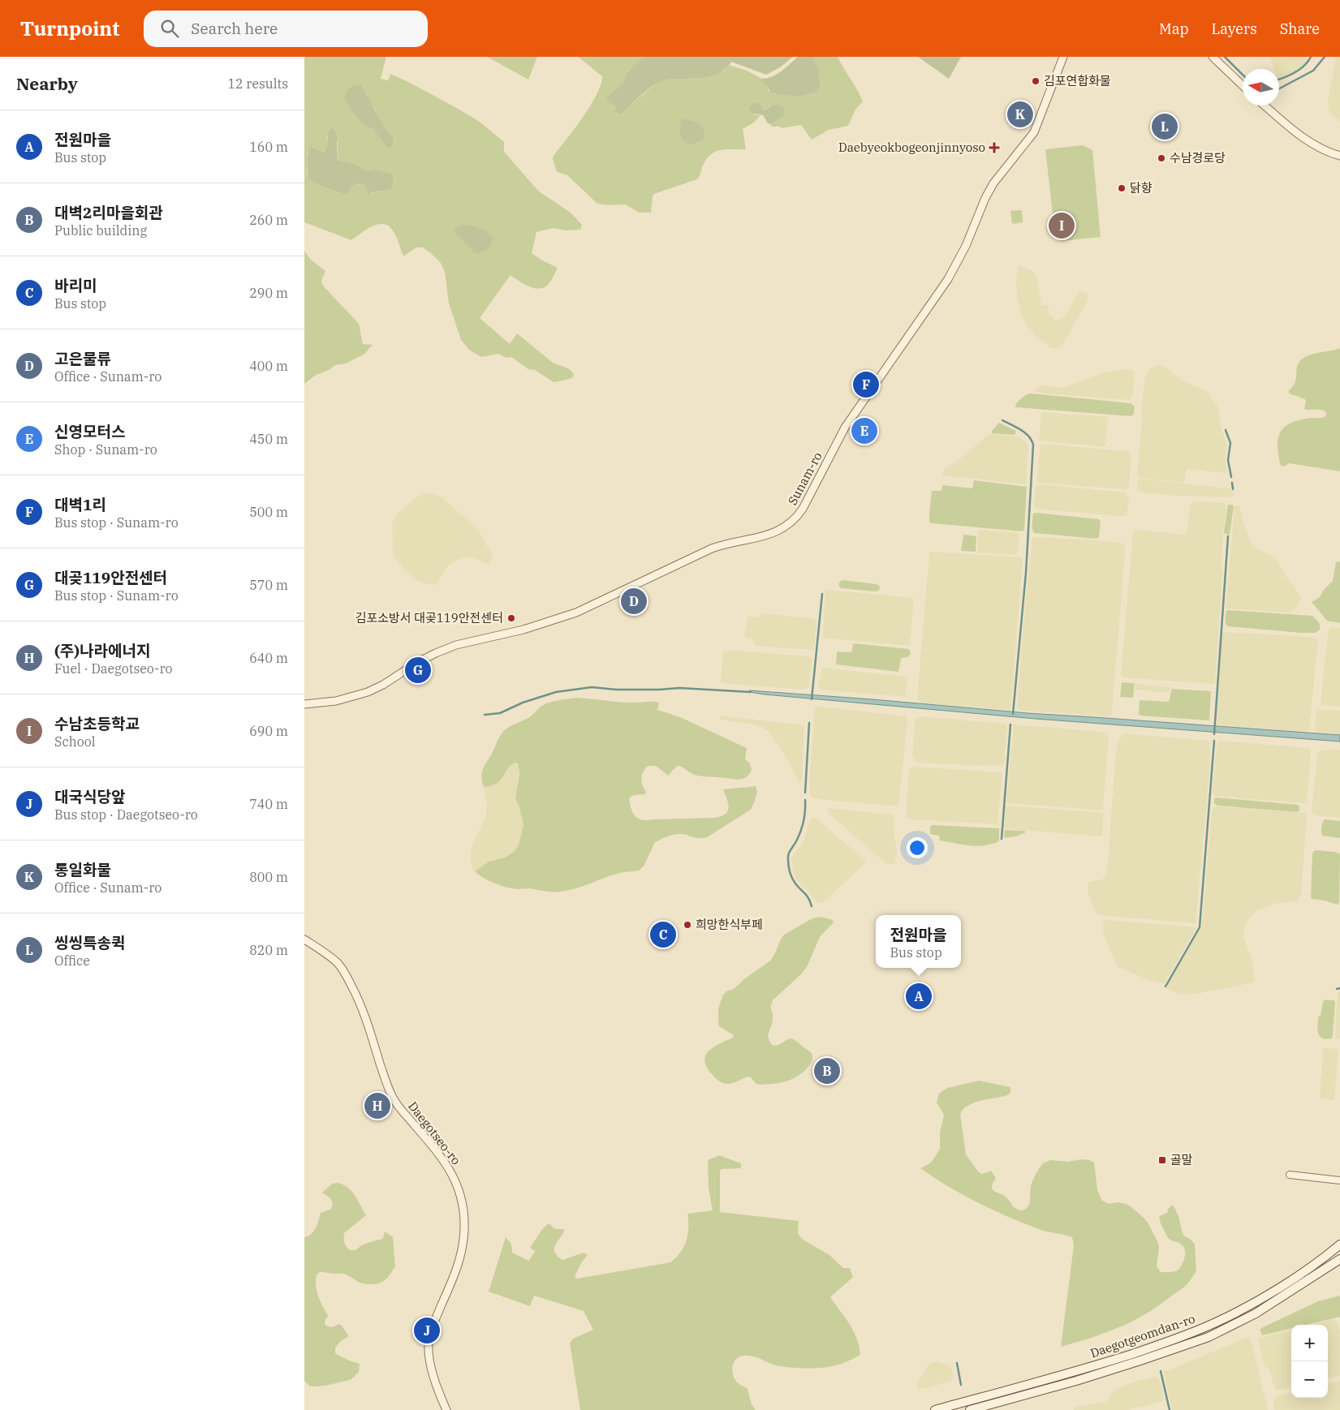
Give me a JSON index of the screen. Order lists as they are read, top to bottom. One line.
{"streets":{"main road":["Daegotgeomdan-ro"],"street":["Sunam-ro","Daegotseo-ro"]},"places":{"other":["김포연합화물","수남경로당","닭향","김포소방서 대곶119안전센터","희망한식부페"],"health":["Daebyeokbogeonjinnyoso"],"transit":["골말"]},"north":"left","page":{"header":"Turnpoint","search":"Search here","nav":["Map","Layers","Share"],"heading":["Nearby","12 results"],"pins":["K","L","I","F","E","D","G","C","A","B","H","J"],"list":[{"mark":"A","name":"전원마을","note":"Bus stop","value":"160 m"},{"mark":"B","name":"대벽2리마을회관","note":"Public building","value":"260 m"},{"mark":"C","name":"바리미","note":"Bus stop","value":"290 m"},{"mark":"D","name":"고은물류","note":"Office · Sunam-ro","value":"400 m"},{"mark":"E","name":"신영모터스","note":"Shop · Sunam-ro","value":"450 m"},{"mark":"F","name":"대벽1리","note":"Bus stop · Sunam-ro","value":"500 m"},{"mark":"G","name":"대곶119안전센터","note":"Bus stop · Sunam-ro","value":"570 m"},{"mark":"H","name":"(주)나라에너지","note":"Fuel · Daegotseo-ro","value":"640 m"},{"mark":"I","name":"수남초등학교","note":"School","value":"690 m"},{"mark":"J","name":"대국식당앞","note":"Bus stop · Daegotseo-ro","value":"740 m"},{"mark":"K","name":"통일화물","note":"Office · Sunam-ro","value":"800 m"},{"mark":"L","name":"씽씽특송퀵","note":"Office","value":"820 m"}],"popup":["전원마을","Bus stop"],"map_buttons":["+","−"]}}
